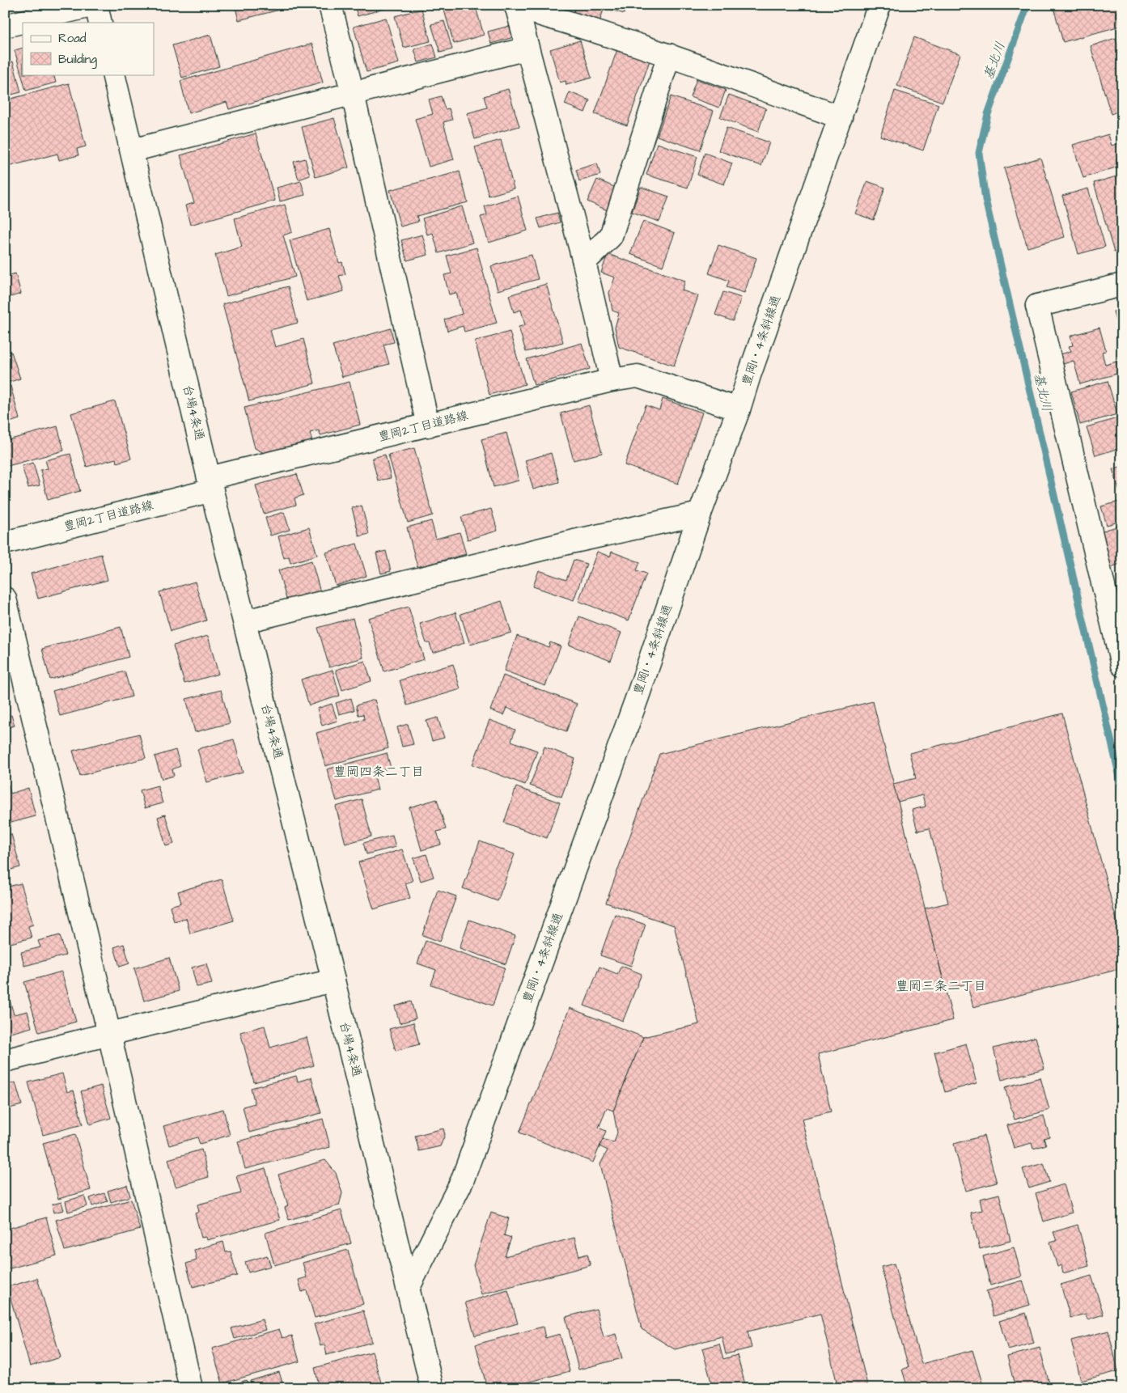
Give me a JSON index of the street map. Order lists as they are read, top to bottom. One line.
{"streets":{"street":["豊岡1・4条斜線通","台場4条通","豊岡2丁目道路線"]},"crossings":[["豊岡1・4条斜線通","台場4条通"],["豊岡1・4条斜線通","豊岡2丁目道路線"],["台場4条通","豊岡2丁目道路線"]],"districts":["豊岡四条二丁目","豊岡三条二丁目"],"water":["基北川"],"legend":["Road","Building"]}
